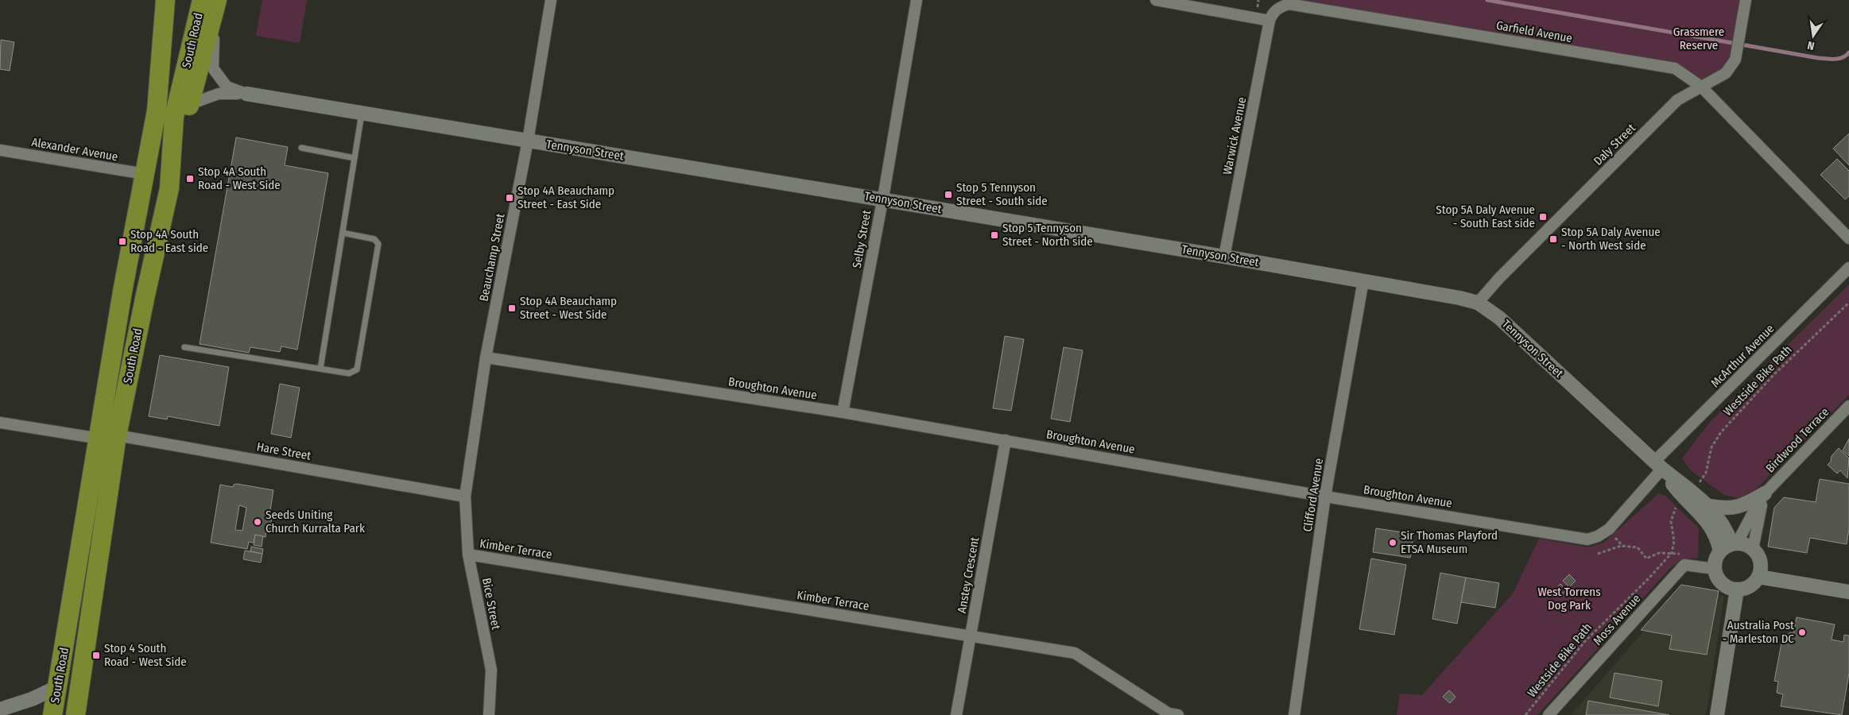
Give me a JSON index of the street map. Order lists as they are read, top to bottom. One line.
{"streets":{"highway":["South Road"],"street":["Garfield Avenue","Warwick Avenue","Daly Street","Alexander Avenue","Tennyson Street","Selby Street","Beauchamp Street","McArthur Avenue","Broughton Avenue","Birdwood Terrace","Hare Street","Clifford Avenue","Kimber Terrace","Anstey Crescent","Bice Street","Moss Avenue"],"path":["Westside Bike Path"]},"crossings":[["Garfield Avenue","Warwick Avenue"],["Garfield Avenue","Daly Street"],["South Road","Alexander Avenue"],["South Road","Hare Street"],["Warwick Avenue","Tennyson Street"],["Daly Street","Tennyson Street"],["Tennyson Street","Selby Street"],["Tennyson Street","Beauchamp Street"],["Tennyson Street","McArthur Avenue"],["Tennyson Street","Broughton Avenue"],["Tennyson Street","Birdwood Terrace"],["Tennyson Street","Clifford Avenue"],["Tennyson Street","Moss Avenue"],["Selby Street","Broughton Avenue"],["Beauchamp Street","Broughton Avenue"],["Beauchamp Street","Hare Street"],["Beauchamp Street","Bice Street"],["McArthur Avenue","Broughton Avenue"],["Broughton Avenue","Clifford Avenue"],["Broughton Avenue","Anstey Crescent"],["Birdwood Terrace","Moss Avenue"],["Hare Street","Bice Street"],["Kimber Terrace","Anstey Crescent"],["Kimber Terrace","Bice Street"]],"parks":["Grassmere Reserve","West Torrens Dog Park"],"places":{"transit":["Stop 4A South Road - West Side","Stop 5 Tennyson Street - South side","Stop 4A Beauchamp Street - East Side","Stop 5A Daly Avenue - South East side","Stop 5 Tennyson Street - North side","Stop 5A Daly Avenue - North West side","Stop 4A South Road - East side","Stop 4A Beauchamp Street - West Side","Stop 4 South Road - West Side"],"other":["Seeds Uniting Church Kurralta Park","Sir Thomas Playford ETSA Museum","Australia Post - Marleston DC"]},"north":"bottom"}
